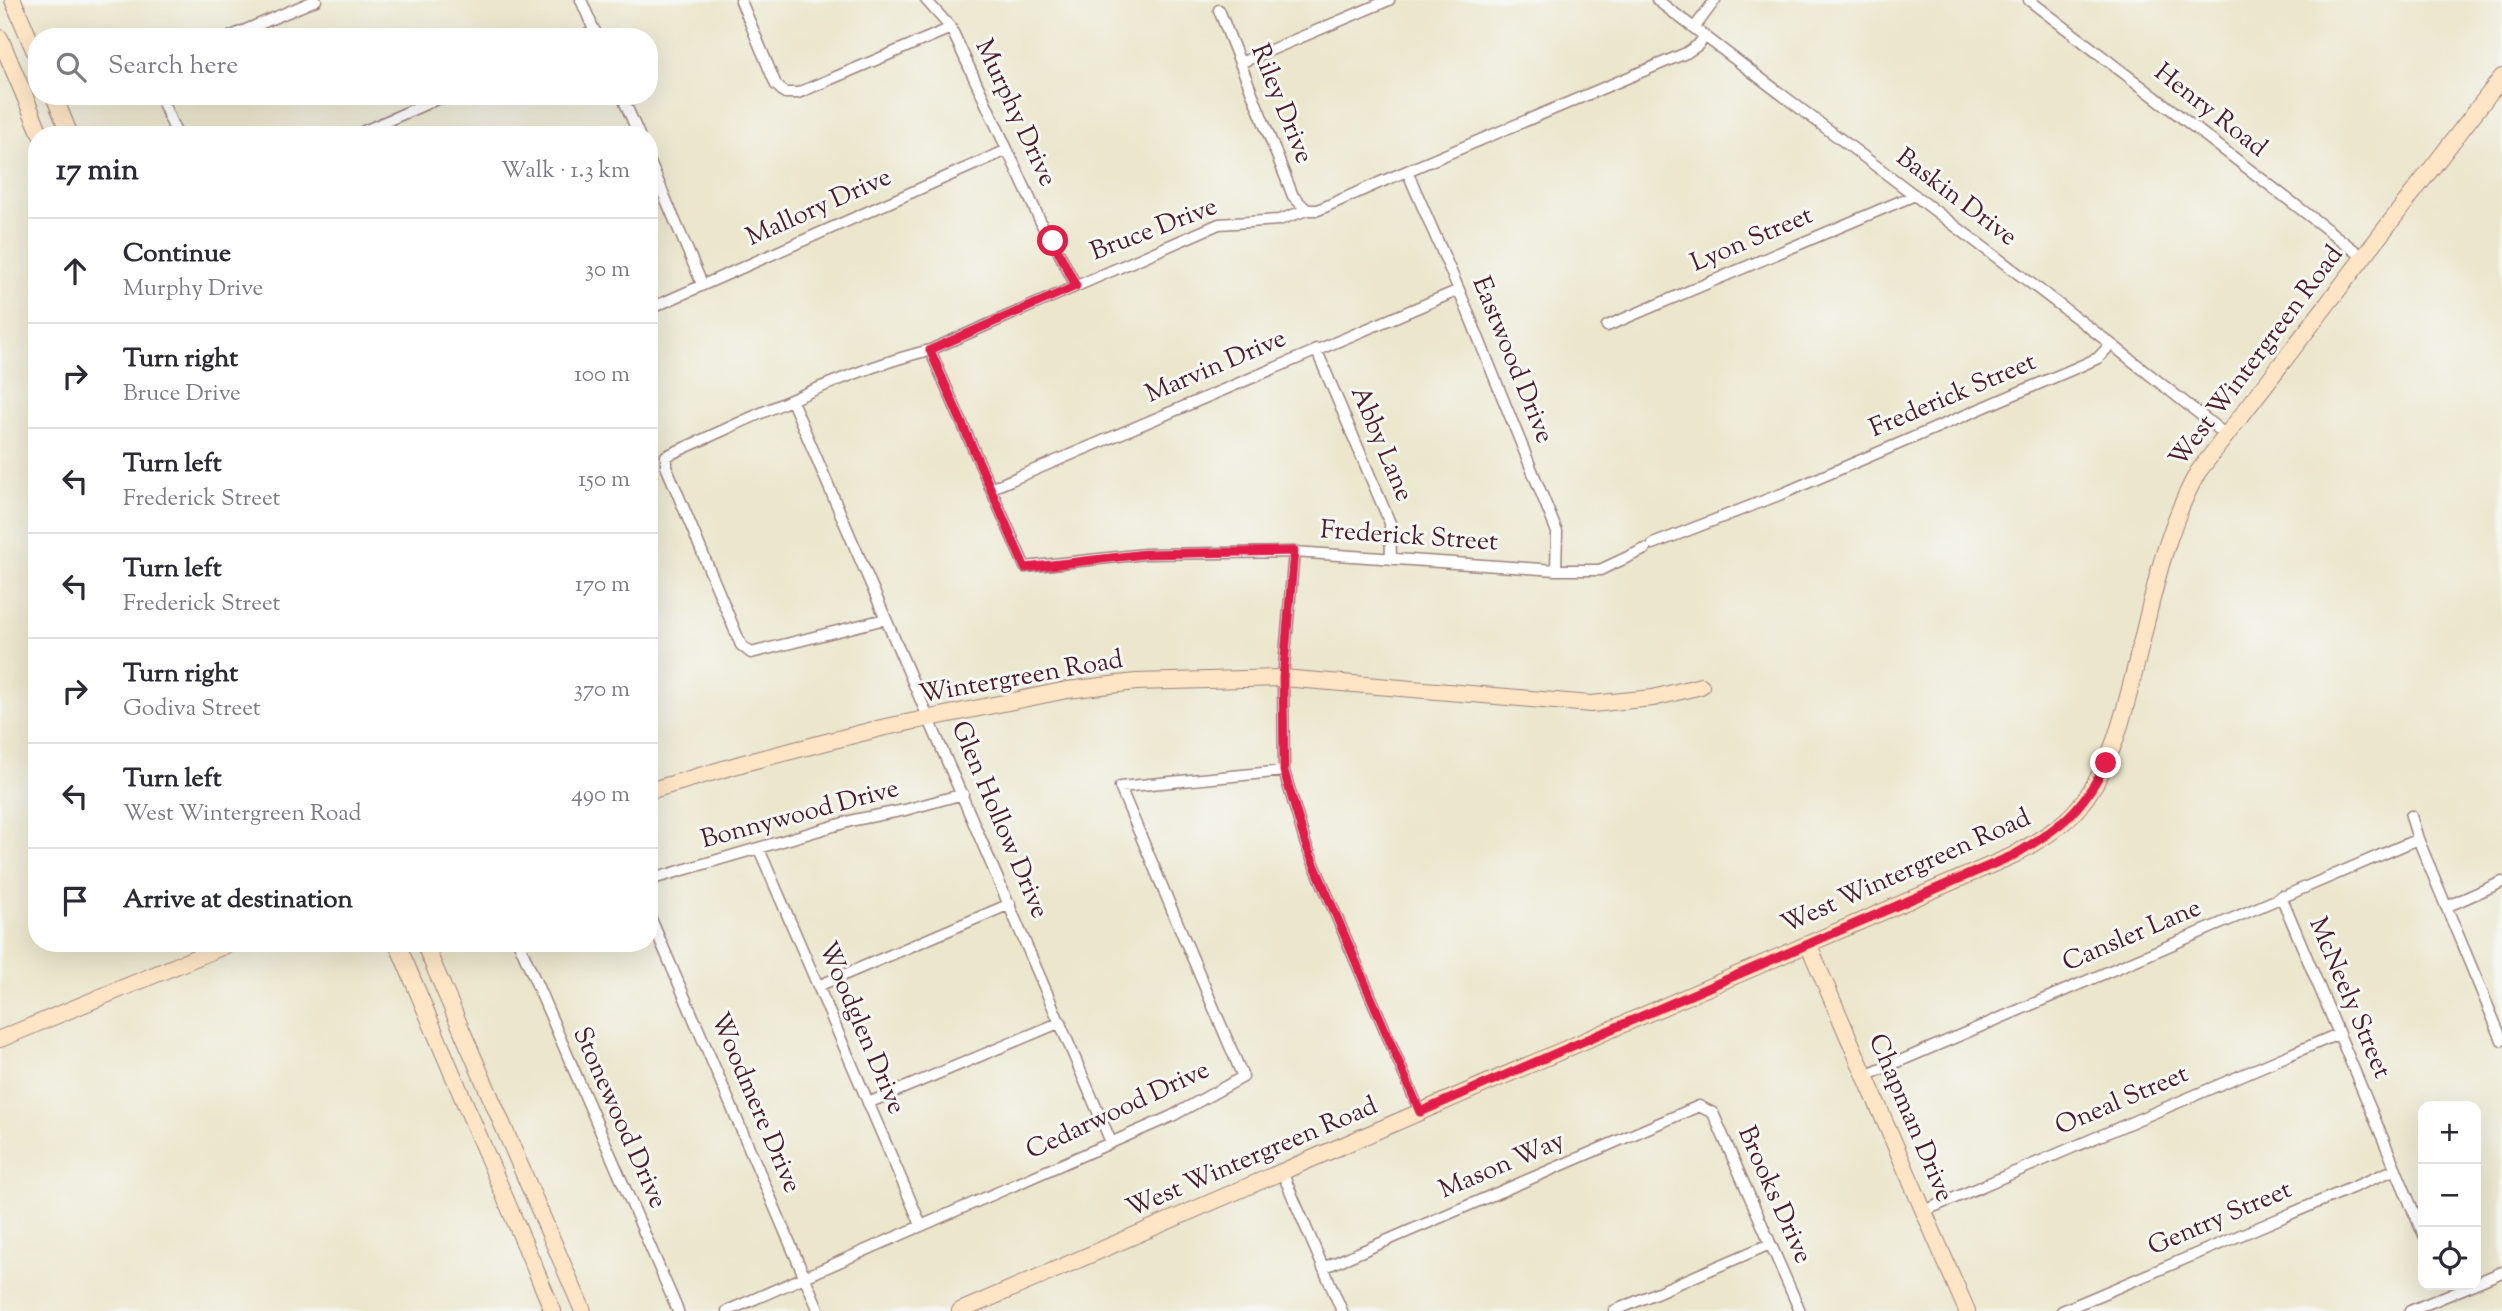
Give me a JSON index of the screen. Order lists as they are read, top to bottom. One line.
{"streets":{"main road":["West Wintergreen Road","Wintergreen Road","Chapman Drive"],"street":["Riley Drive","Henry Road","Murphy Drive","Baskin Drive","Mallory Drive","Bruce Drive","Lyon Street","Eastwood Drive","Marvin Drive","Frederick Street","Abby Lane","Bonnywood Drive","Glen Hollow Drive","Cansler Lane","McNeely Street","Woodglen Drive","Oneal Street","Woodmere Drive","Cedarwood Drive","Stonewood Drive","Mason Way","Brooks Drive","Gentry Street"]},"crossings":[["Riley Drive","Bruce Drive"],["Henry Road","West Wintergreen Road"],["Murphy Drive","Mallory Drive"],["Murphy Drive","Bruce Drive"],["Baskin Drive","Bruce Drive"],["Baskin Drive","Lyon Street"],["Baskin Drive","West Wintergreen Road"],["Baskin Drive","Frederick Street"],["Bruce Drive","Eastwood Drive"],["Bruce Drive","Frederick Street"],["Bruce Drive","Glen Hollow Drive"],["West Wintergreen Road","Chapman Drive"],["Eastwood Drive","Marvin Drive"],["Eastwood Drive","Frederick Street"],["Marvin Drive","Frederick Street"],["Marvin Drive","Abby Lane"],["Frederick Street","Abby Lane"],["Wintergreen Road","Glen Hollow Drive"],["Bonnywood Drive","Glen Hollow Drive"],["Bonnywood Drive","Woodglen Drive"],["Glen Hollow Drive","Cedarwood Drive"],["Cansler Lane","McNeely Street"],["Cansler Lane","Chapman Drive"],["McNeely Street","Oneal Street"],["McNeely Street","Gentry Street"],["Woodglen Drive","Cedarwood Drive"],["Oneal Street","Chapman Drive"],["Woodmere Drive","Cedarwood Drive"],["Mason Way","Brooks Drive"]],"page":{"search":"Search here","heading":["17 min","Walk · 1.3 km"],"list":[["Continue","Murphy Drive","30 m"],["Turn right","Bruce Drive","100 m"],["Turn left","Frederick Street","150 m"],["Turn left","Frederick Street","170 m"],["Turn right","Godiva Street","370 m"],["Turn left","West Wintergreen Road","490 m"],"Arrive at destination"],"map_buttons":["+","−"]}}
